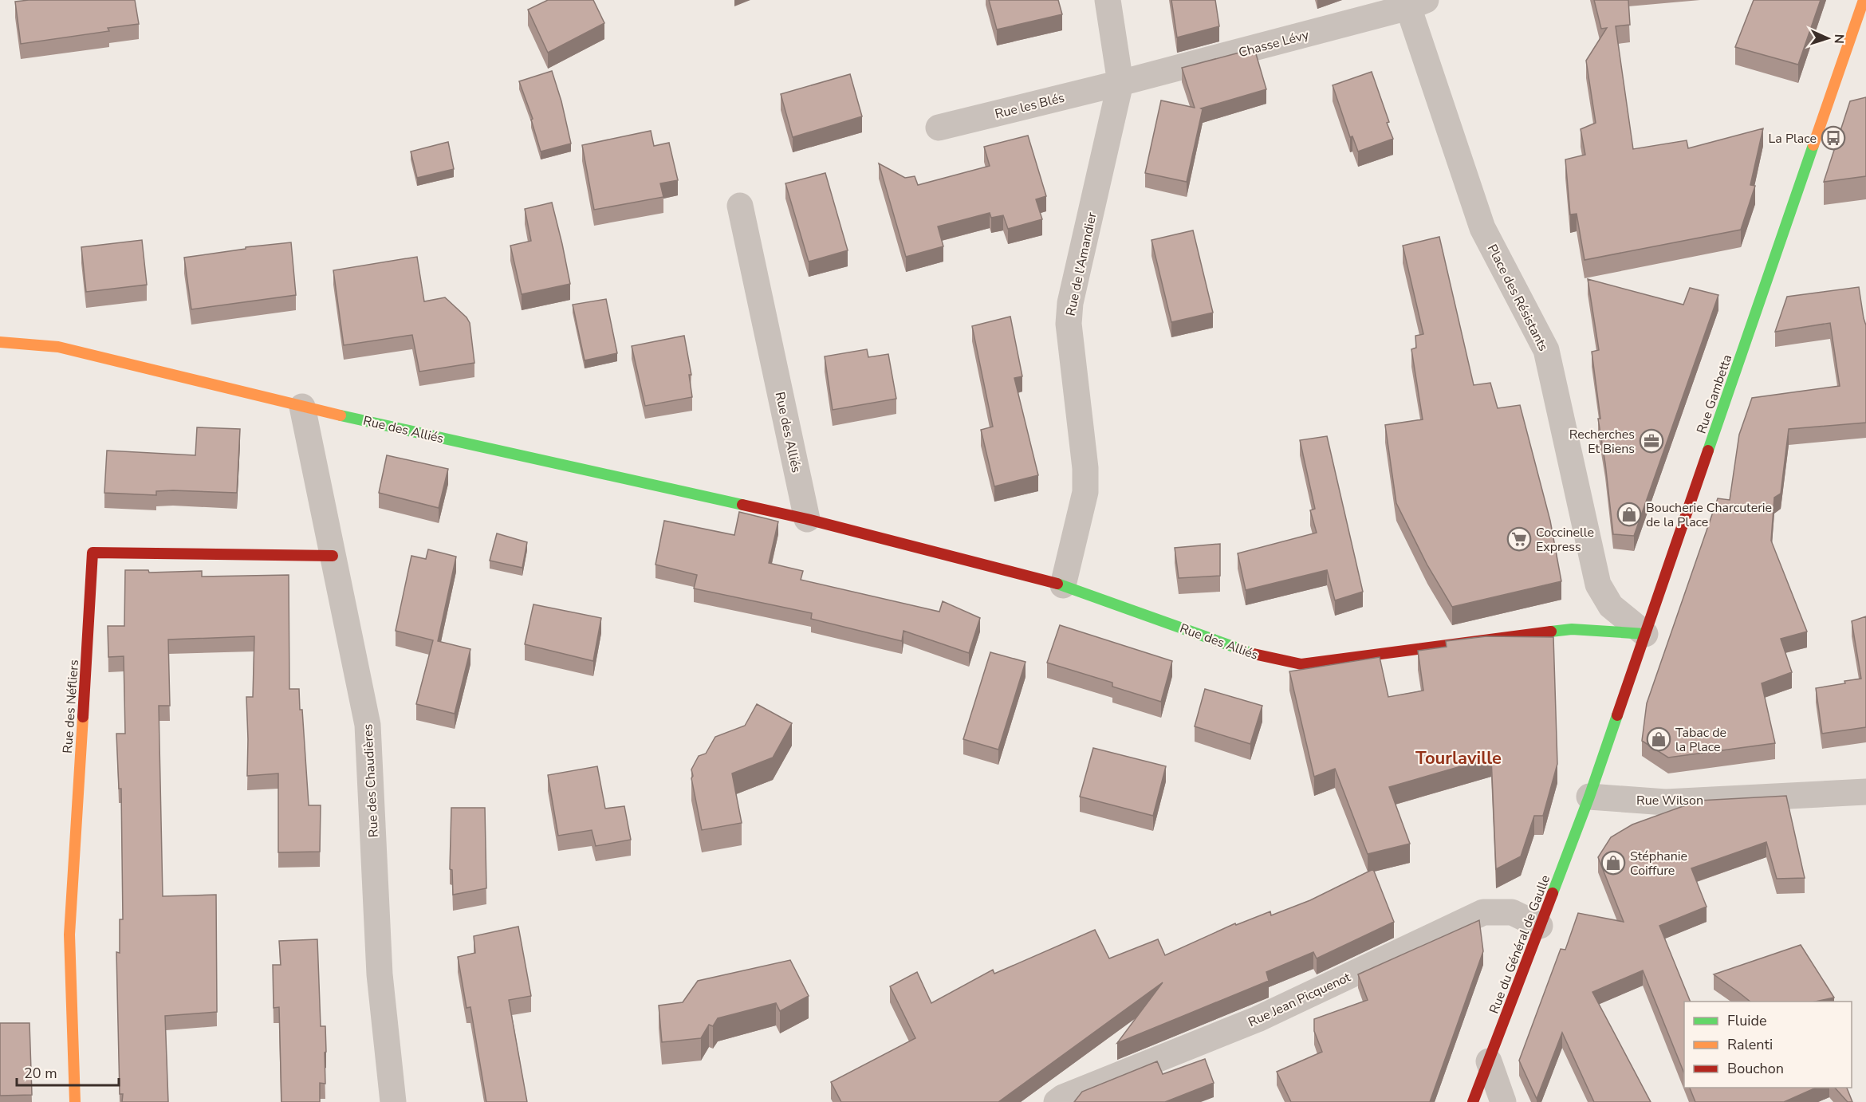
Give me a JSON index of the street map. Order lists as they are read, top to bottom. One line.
{"streets":{"street":["Chasse Lévy","Rue les Blés","Rue de l'Amandier","Place des Résistants","Rue Gambetta","Rue des Alliés","Rue des Néfliers","Rue des Chaudières","Rue Wilson","Rue du Général de Gaulle","Rue Jean Picquenot"]},"crossings":[["Chasse Lévy","Rue les Blés"],["Chasse Lévy","Rue de l'Amandier"],["Chasse Lévy","Place des Résistants"],["Rue les Blés","Rue de l'Amandier"],["Rue de l'Amandier","Rue des Alliés"],["Place des Résistants","Rue Gambetta"],["Place des Résistants","Rue des Alliés"],["Rue Gambetta","Rue des Alliés"],["Rue Gambetta","Rue Wilson"],["Rue Gambetta","Rue du Général de Gaulle"],["Rue des Alliés","Rue des Chaudières"],["Rue des Néfliers","Rue des Chaudières"],["Rue Wilson","Rue du Général de Gaulle"],["Rue du Général de Gaulle","Rue Jean Picquenot"]],"districts":["Tourlaville"],"places":{"bus stop":["La Place"],"office":["Recherches Et Biens"],"shop":["Boucherie Charcuterie de la Place","Tabac de la Place","Stéphanie Coiffure"],"supermarket":["Coccinelle Express"]},"legend":["Fluide","Ralenti","Bouchon"],"scale_bar":"20 m","north":"right"}
